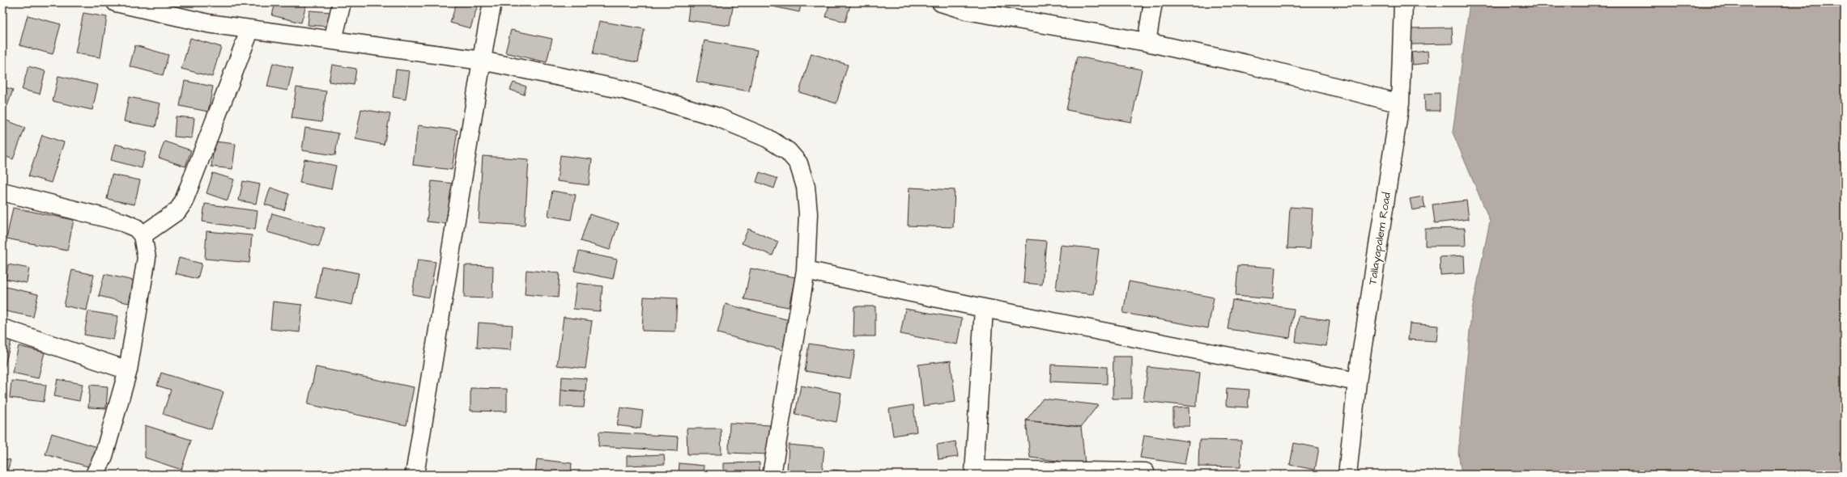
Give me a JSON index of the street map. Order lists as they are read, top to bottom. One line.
{"streets":{"street":["Tallayapalem Road"]}}
